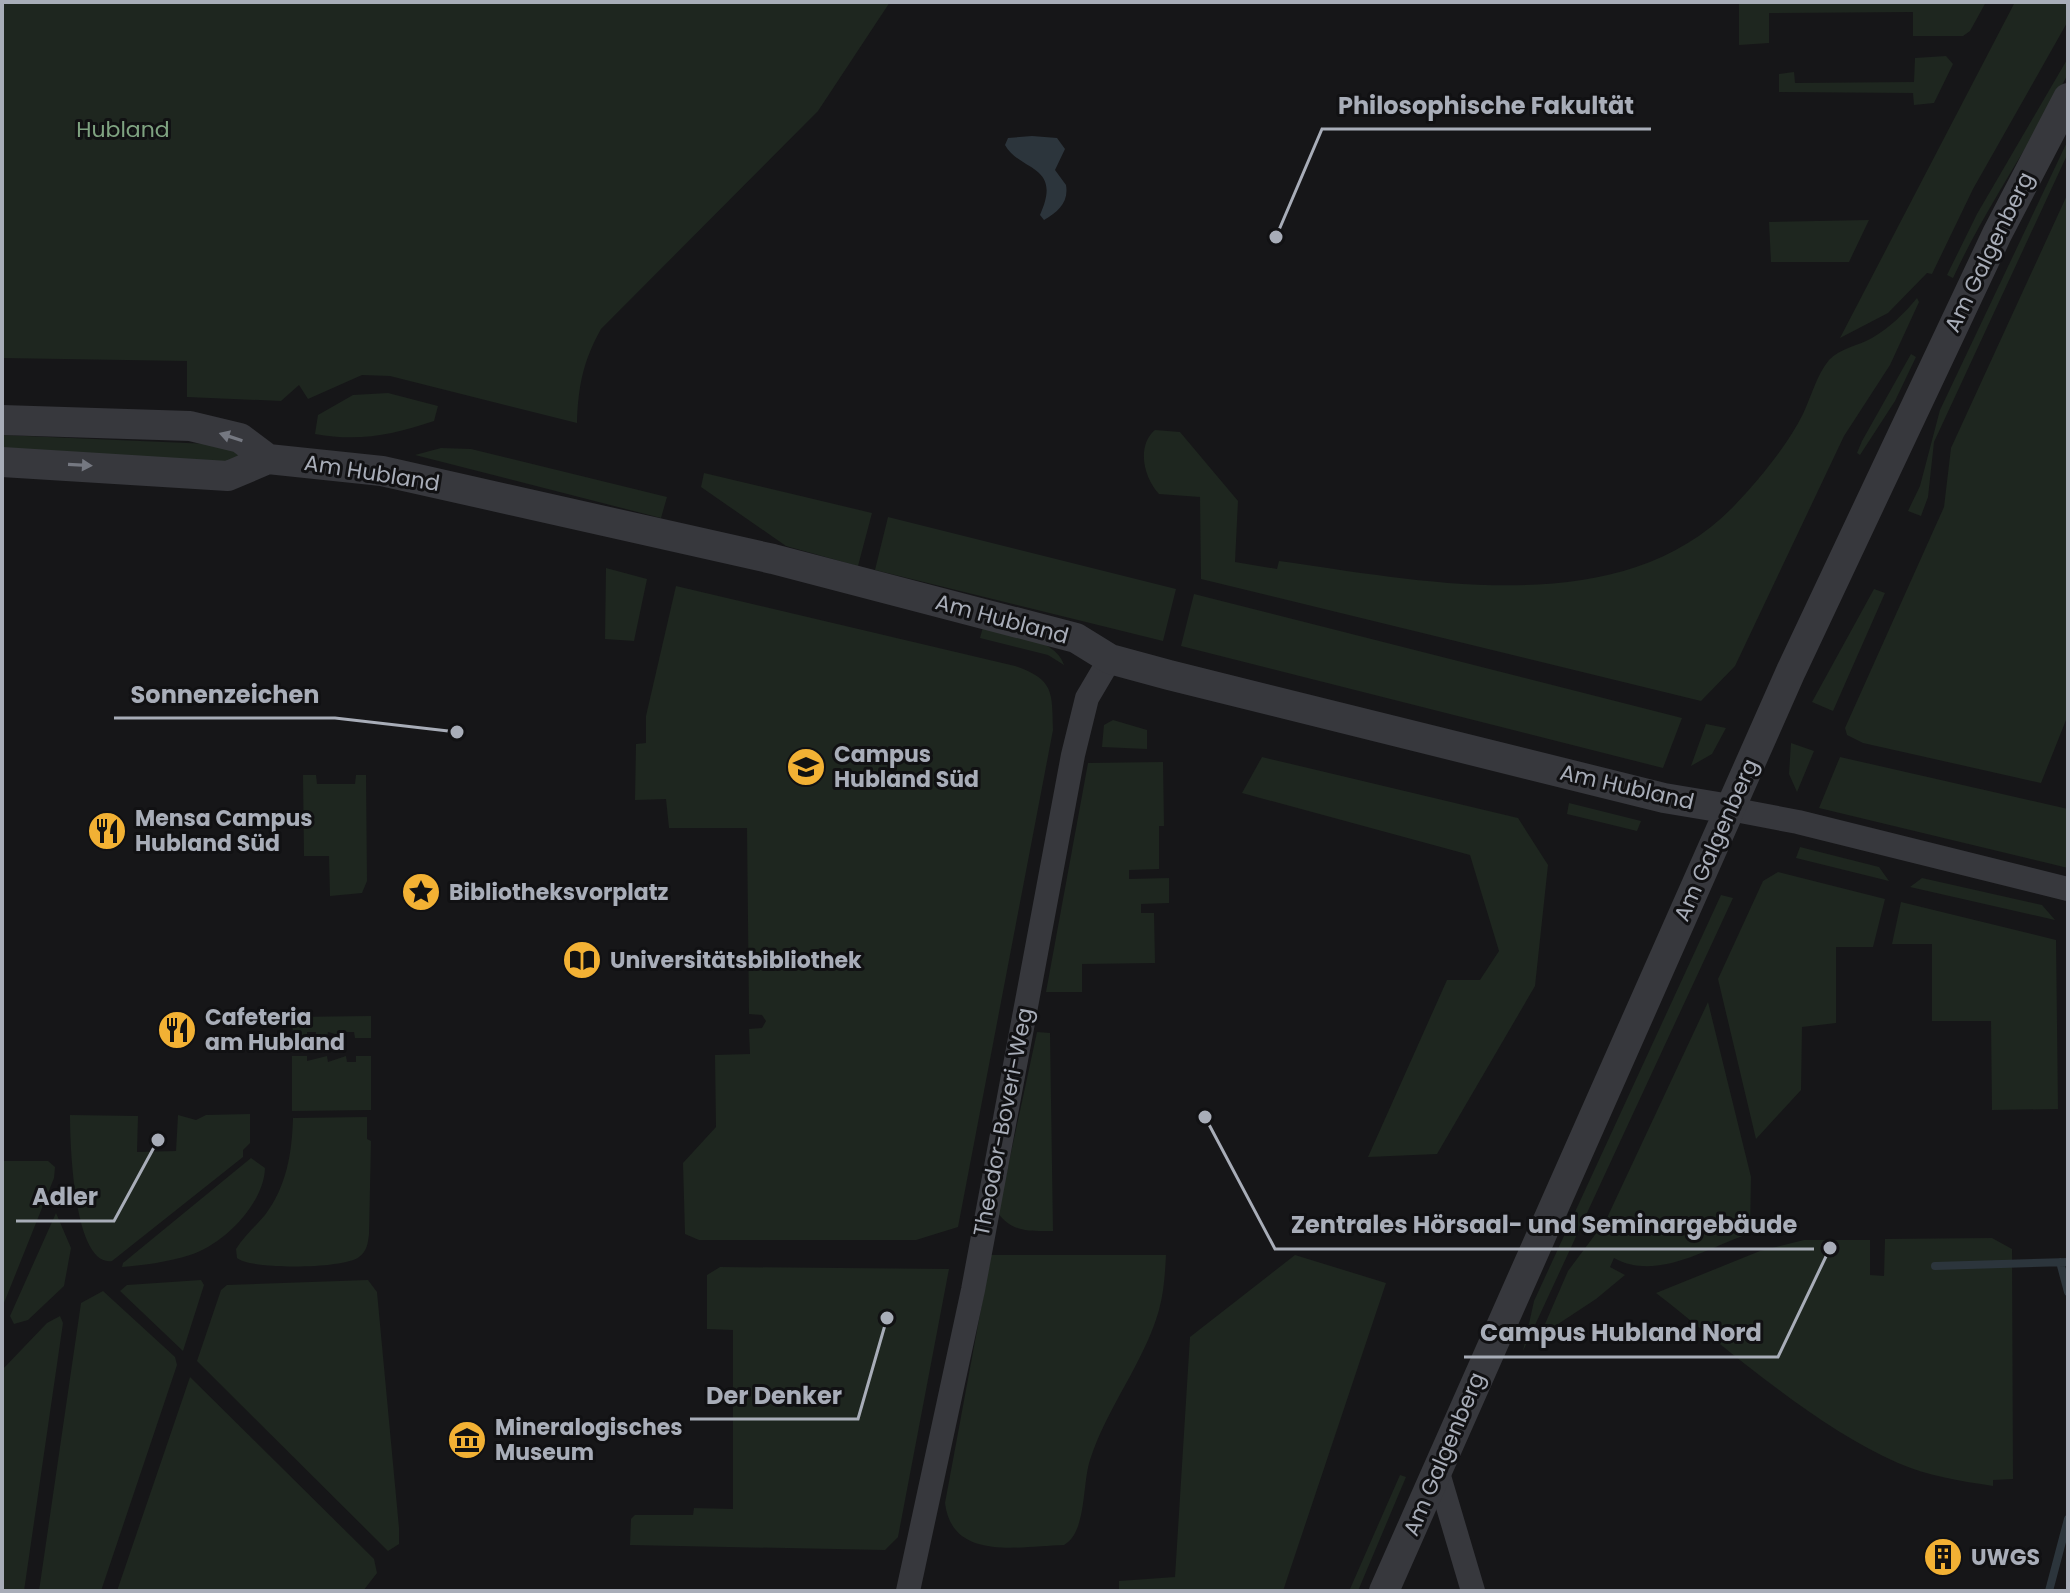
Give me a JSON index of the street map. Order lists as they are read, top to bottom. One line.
{"streets":{"street":["Am Galgenberg","Am Hubland","Theodor-Boveri-Weg"]},"crossings":[["Am Galgenberg","Am Hubland"],["Am Hubland","Theodor-Boveri-Weg"]],"parks":["Hubland"],"places":{"other":["Philosophische Fakultät","Sonnenzeichen","Zentrales Hörsaal- und Seminargebäude","Adler","Campus Hubland Nord","Der Denker"],"school or university":["Campus Hubland Süd"],"restaurant":["Mensa Campus Hubland Süd","Cafeteria am Hubland"],"place":["Bibliotheksvorplatz"],"library":["Universitätsbibliothek"],"museum":["Mineralogisches Museum"],"building":["UWGS"]}}
